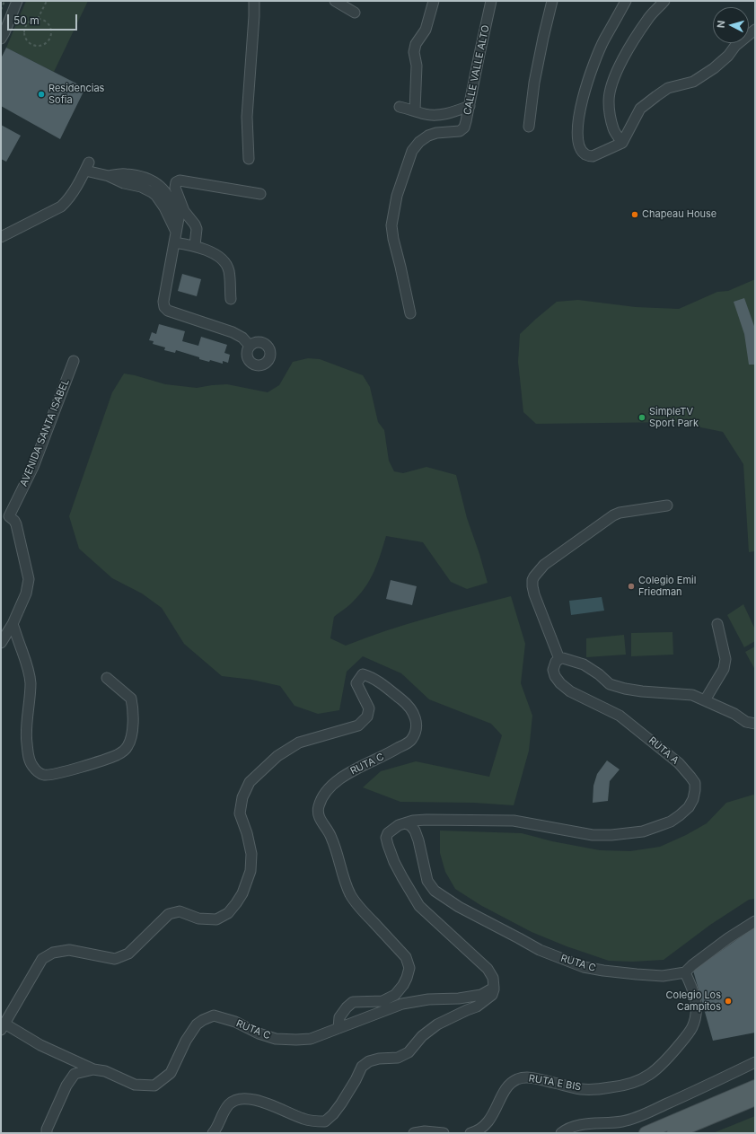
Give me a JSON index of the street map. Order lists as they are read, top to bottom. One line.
{"streets":{"street":["CALLE VALLE ALTO","AVENIDA SANTA ISABEL","RUTA A","RUTA C","RUTA E BIS"]},"crossings":[["RUTA A","RUTA C"],["RUTA C","RUTA E BIS"]],"places":["Residencias Sofia","Chapeau House","SimpleTV Sport Park","Colegio Emil Friedman","Colegio Los Campitos"],"scale_bar":"50 m","north":"left"}
